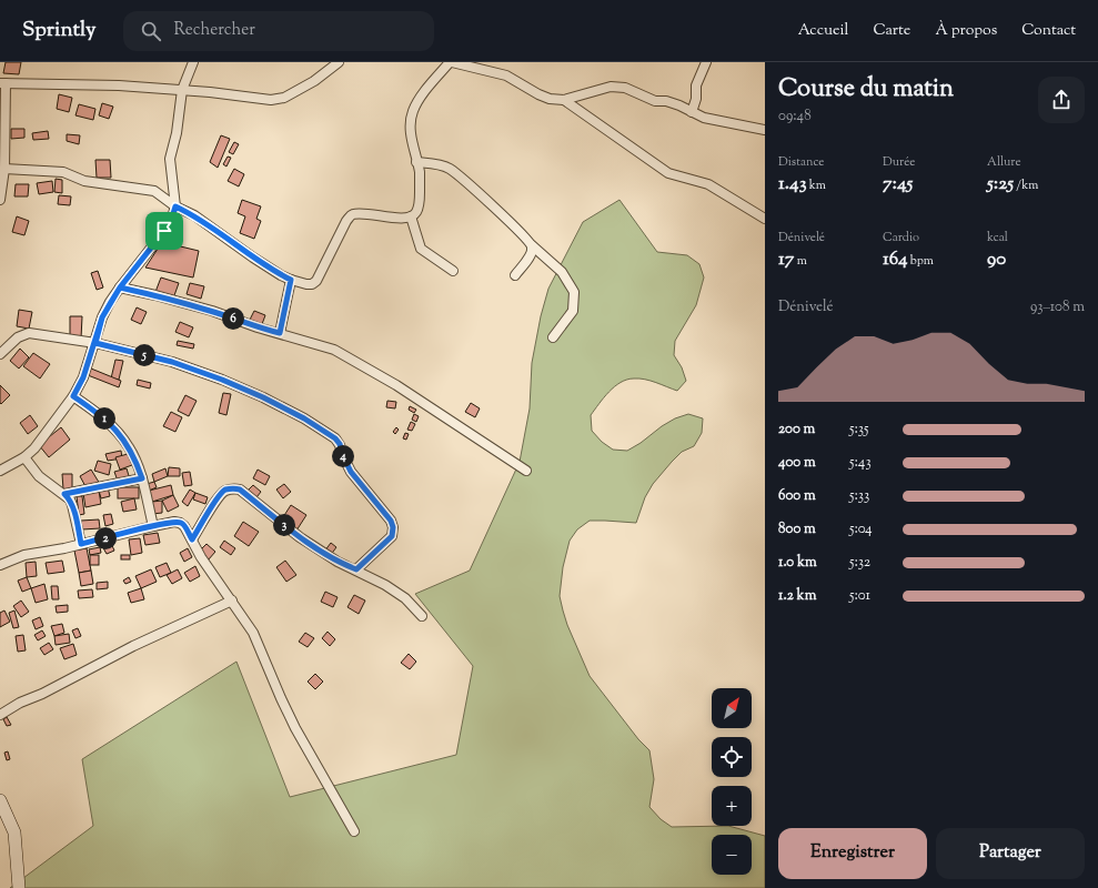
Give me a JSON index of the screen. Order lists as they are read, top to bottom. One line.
{"north":"top right","page":{"header":"Sprintly","search":"Rechercher","nav":["Accueil","Carte","À propos","Contact"],"heading":["Course du matin","09:48"],"stats":[["Distance","1.43 km"],["Durée","7:45"],["Allure","5:25 /km"],["Dénivelé","17 m"],["Cardio","164 bpm"],["kcal","90"]],"chart":["Dénivelé","93–108 m"],"pins":["6","5","1","4","3","2"],"list":[{"name":"200 m","note":"5:35"},{"name":"400 m","note":"5:43"},{"name":"600 m","note":"5:33"},{"name":"800 m","note":"5:04"},{"name":"1.0 km","note":"5:32"},{"name":"1.2 km","note":"5:01"}],"map_buttons":["+","−"],"buttons":["Enregistrer","Partager"]}}
